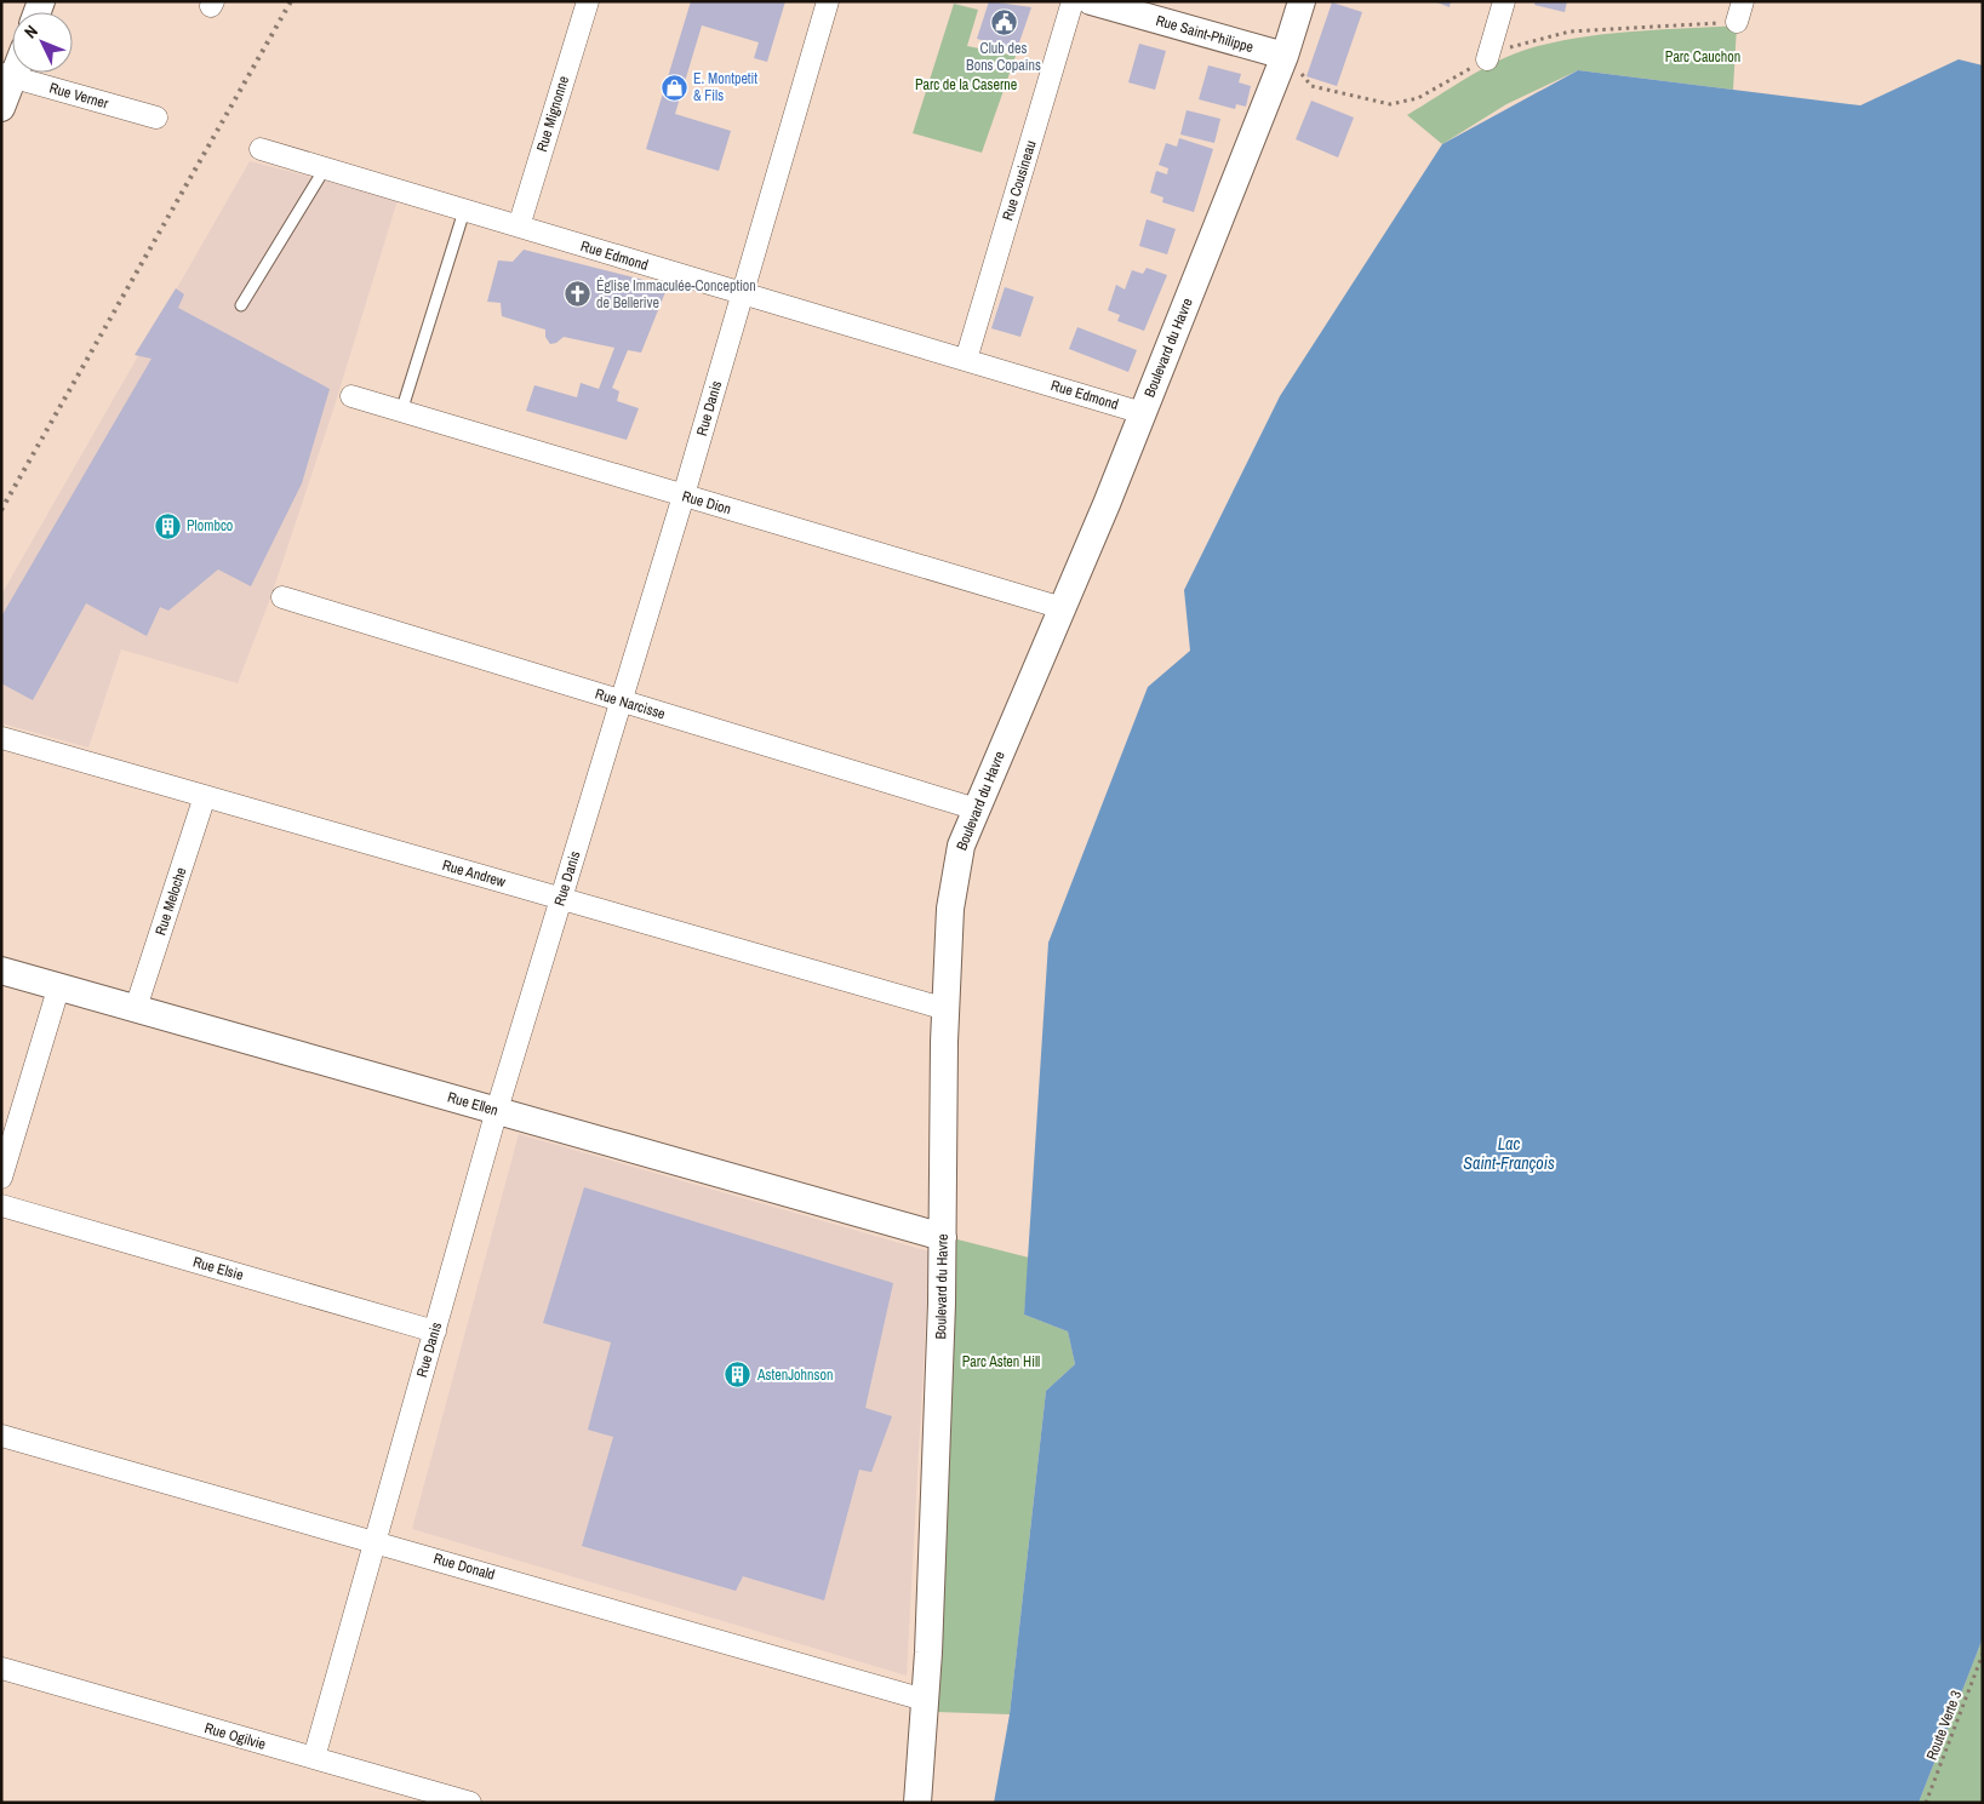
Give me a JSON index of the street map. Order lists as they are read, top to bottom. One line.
{"streets":{"street":["Rue Saint-Philippe","Rue Verner","Rue Mignonne","Rue Cousineau","Rue Edmond","Boulevard du Havre","Rue Danis","Rue Dion","Rue Narcisse","Rue Andrew","Rue Meloche","Rue Ellen","Rue Elsie","Rue Donald","Rue Ogilvie"],"path":["Route Verte 3"]},"crossings":[["Rue Saint-Philippe","Boulevard du Havre"],["Rue Mignonne","Rue Edmond"],["Rue Cousineau","Rue Edmond"],["Rue Edmond","Boulevard du Havre"],["Rue Edmond","Rue Danis"],["Boulevard du Havre","Rue Dion"],["Boulevard du Havre","Rue Narcisse"],["Boulevard du Havre","Rue Andrew"],["Boulevard du Havre","Rue Ellen"],["Boulevard du Havre","Rue Donald"],["Rue Danis","Rue Dion"],["Rue Danis","Rue Narcisse"],["Rue Danis","Rue Andrew"],["Rue Danis","Rue Ellen"],["Rue Danis","Rue Elsie"],["Rue Danis","Rue Donald"],["Rue Danis","Rue Ogilvie"],["Rue Andrew","Rue Meloche"],["Rue Meloche","Rue Ellen"]],"water":["Lac Saint-François"],"parks":["Parc Cauchon","Parc de la Caserne","Parc Asten Hill"],"places":{"public building":["Club des Bons Copains"],"shop":["E. Montpetit & Fils"],"church":["Église Immaculée-Conception de Bellerive"],"building":["Plombco","AstenJohnson"]},"north":"top left"}
